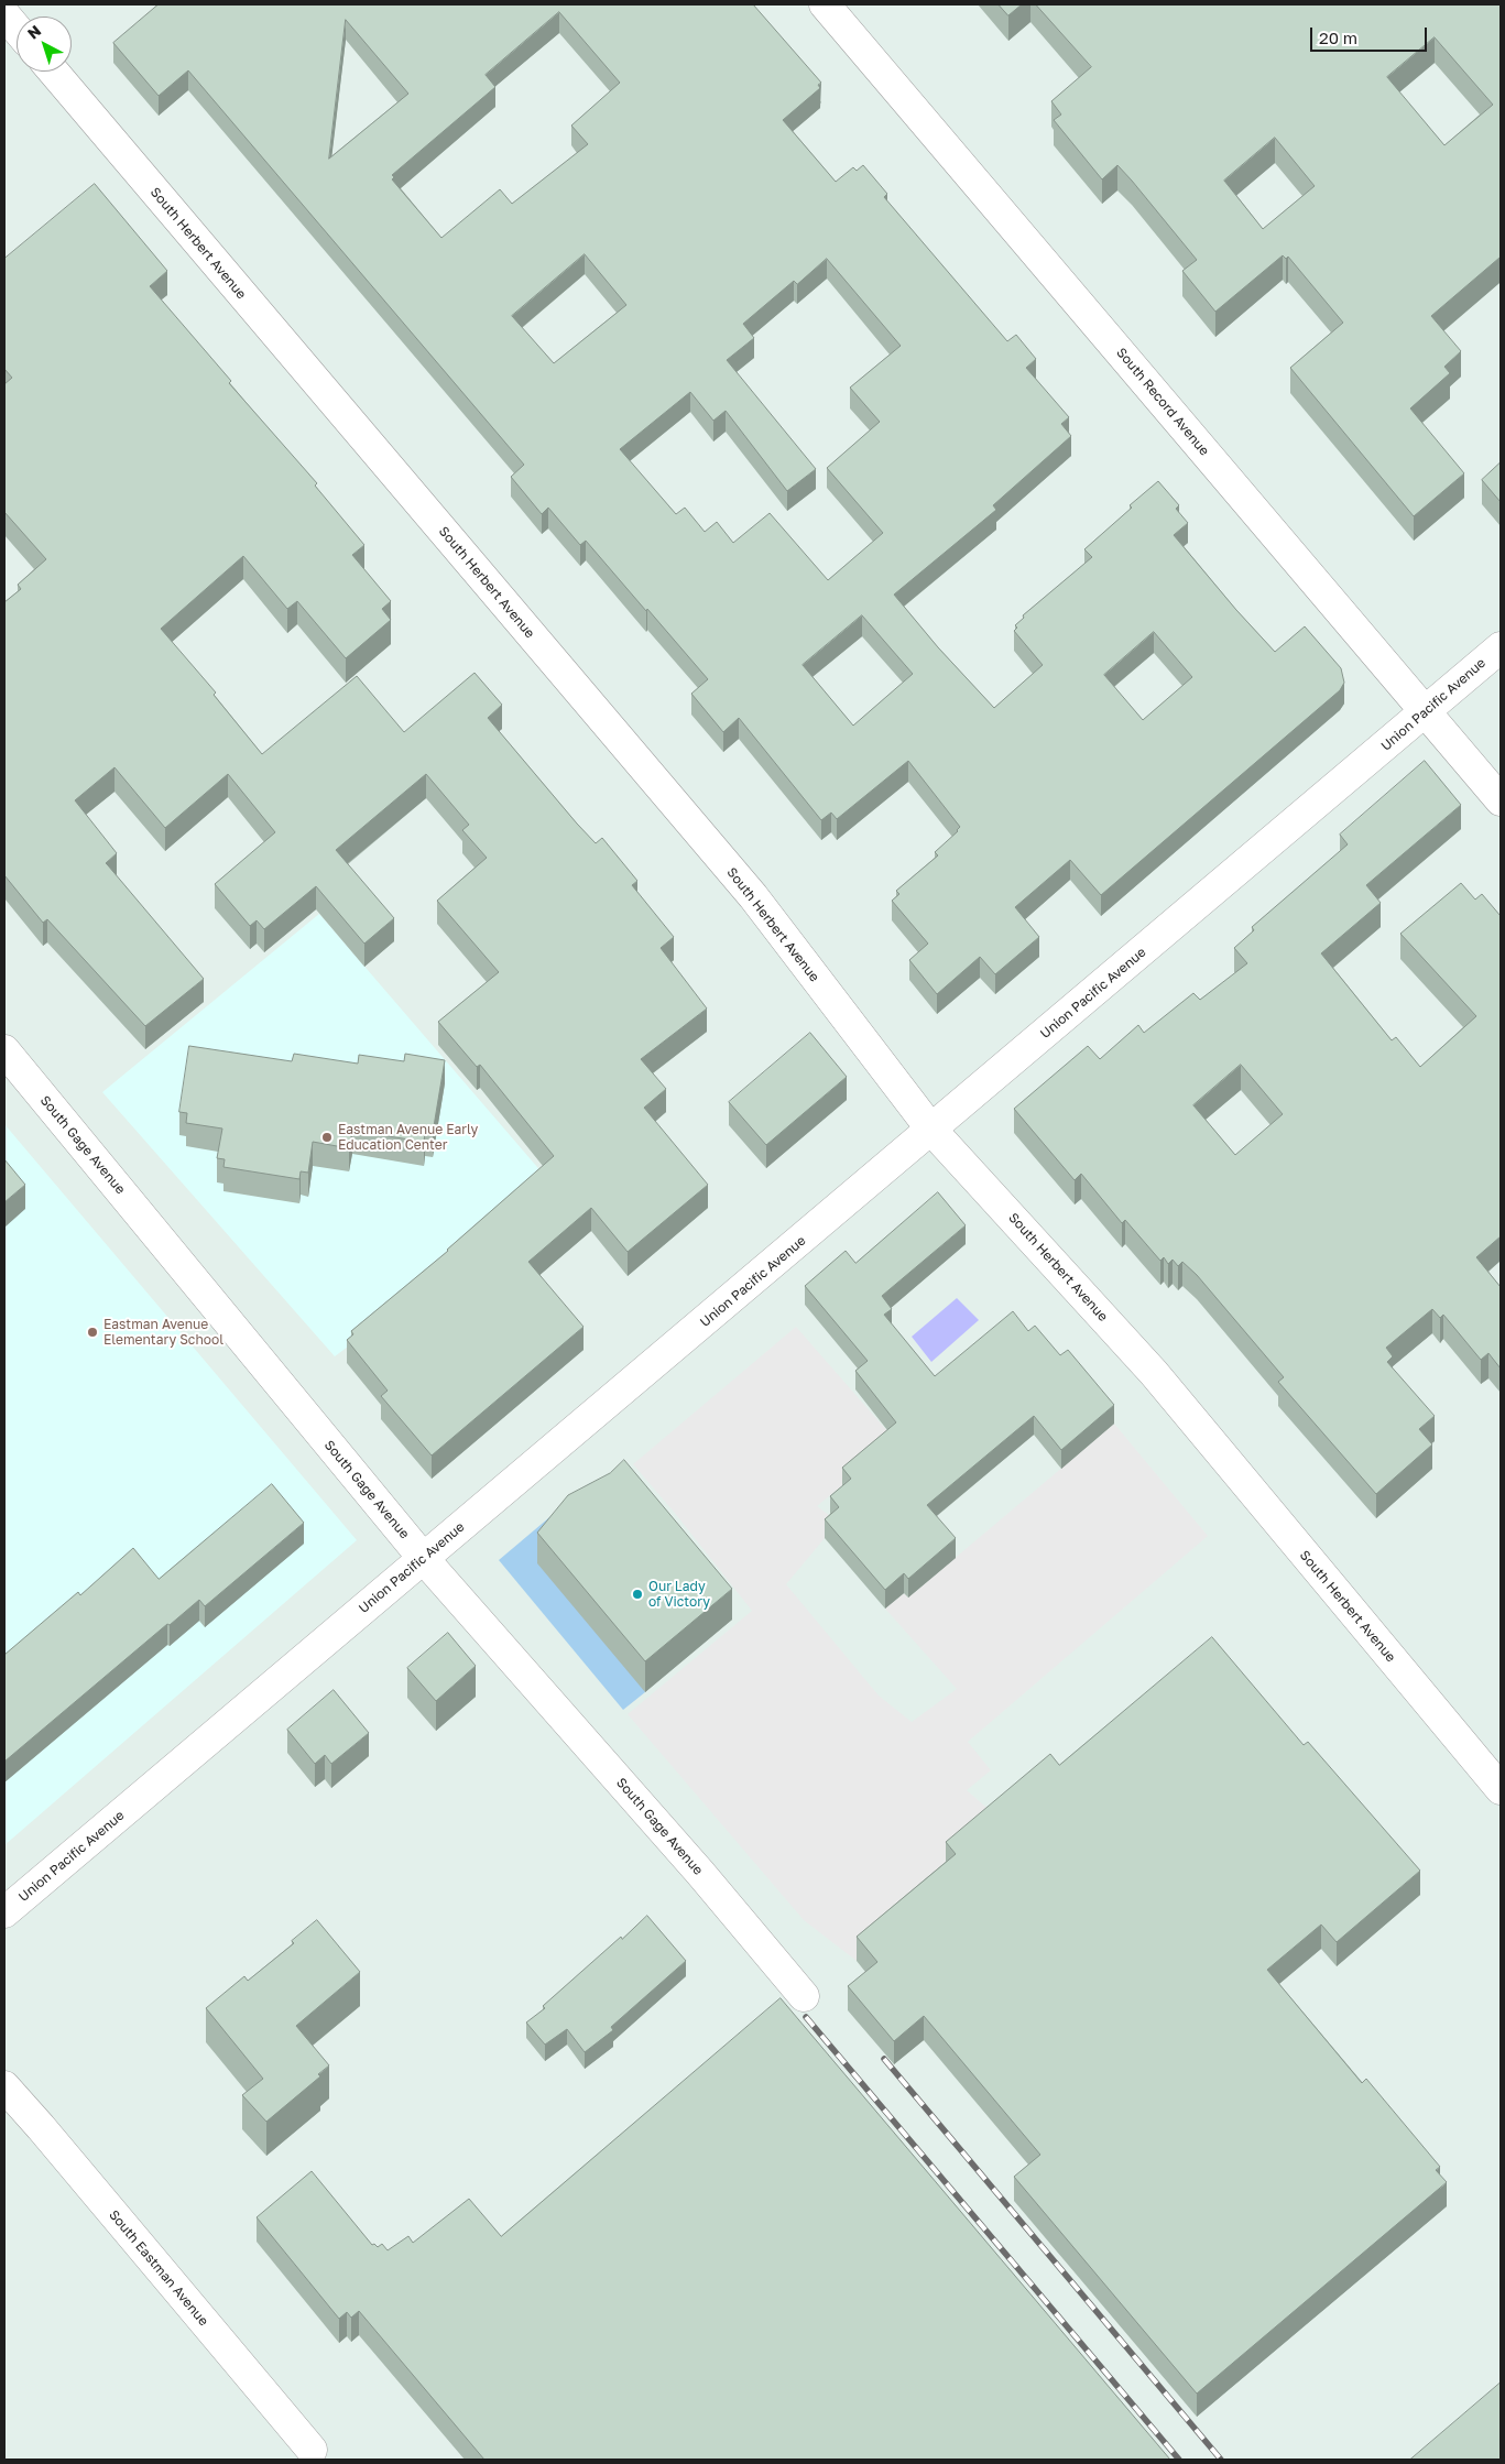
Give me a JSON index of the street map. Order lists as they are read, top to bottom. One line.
{"streets":{"street":["South Herbert Avenue","South Record Avenue","Union Pacific Avenue","South Gage Avenue","South Eastman Avenue"]},"crossings":[["South Herbert Avenue","Union Pacific Avenue"],["South Record Avenue","Union Pacific Avenue"],["Union Pacific Avenue","South Gage Avenue"]],"places":["Eastman Avenue Early Education Center","Eastman Avenue Elementary School","Our Lady of Victory"],"scale_bar":"20 m","north":"top left"}
